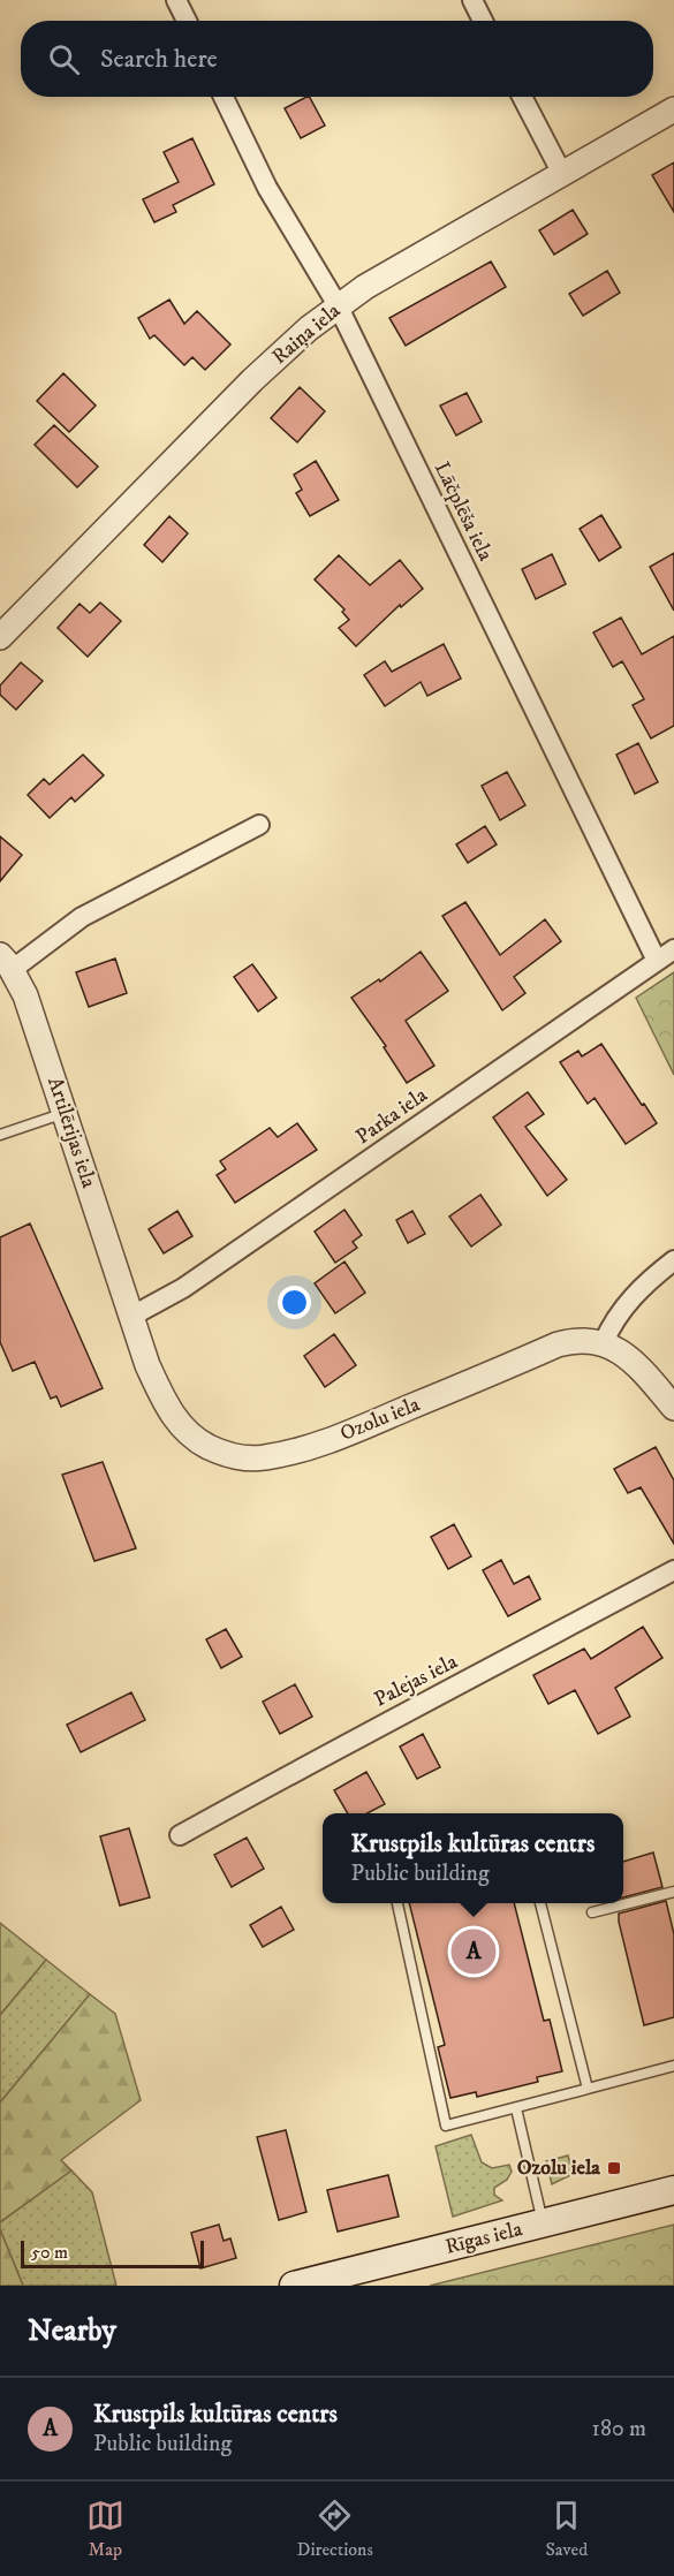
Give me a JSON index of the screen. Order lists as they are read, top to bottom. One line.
{"streets":{"main road":["Rīgas iela"],"street":["Raiņa iela","Lāčplēša iela","Parka iela","Artilērijas iela","Ozolu iela","Palejas iela"]},"crossings":[["Raiņa iela","Lāčplēša iela"],["Lāčplēša iela","Parka iela"],["Parka iela","Artilērijas iela"],["Parka iela","Ozolu iela"],["Artilērijas iela","Ozolu iela"]],"places":{"transit":["Ozolu iela"]},"scale_bar":"50 m","page":{"search":"Search here","popup":["Krustpils kultūras centrs","Public building"],"pins":"A","scale":"50 m","heading":"Nearby","list":[{"mark":"A","name":"Krustpils kultūras centrs","note":"Public building","value":"180 m"}],"nav":["Map","Directions","Saved"]}}
